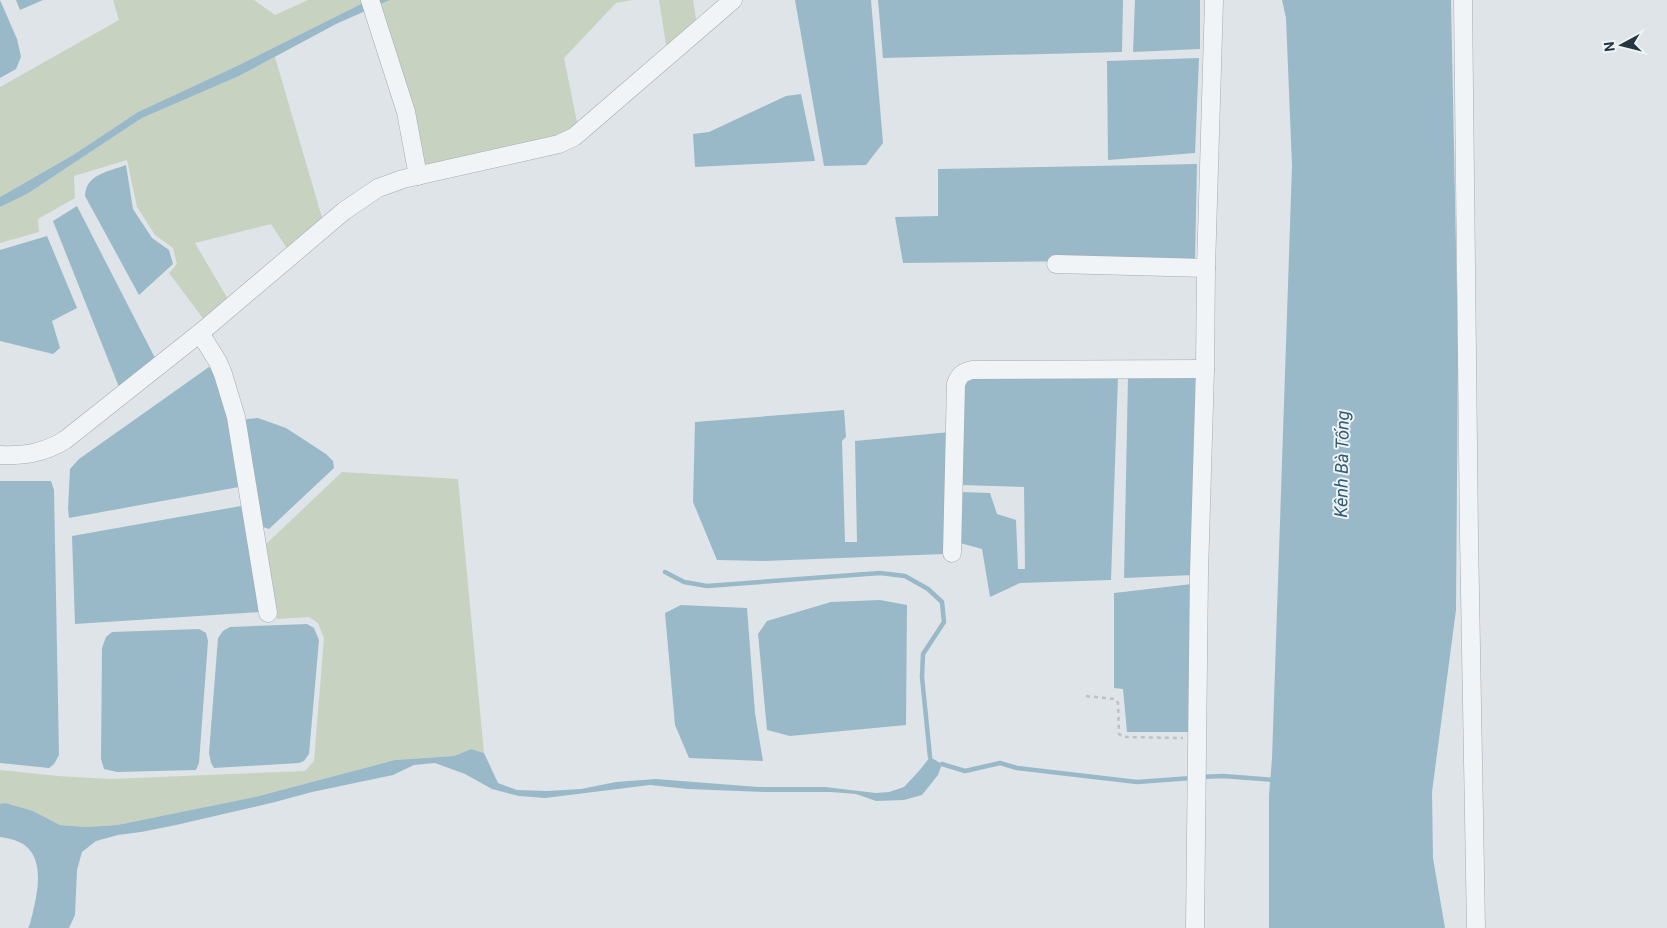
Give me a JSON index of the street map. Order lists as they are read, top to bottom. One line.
{"water":["Kênh Bà Tống"],"north":"left"}
